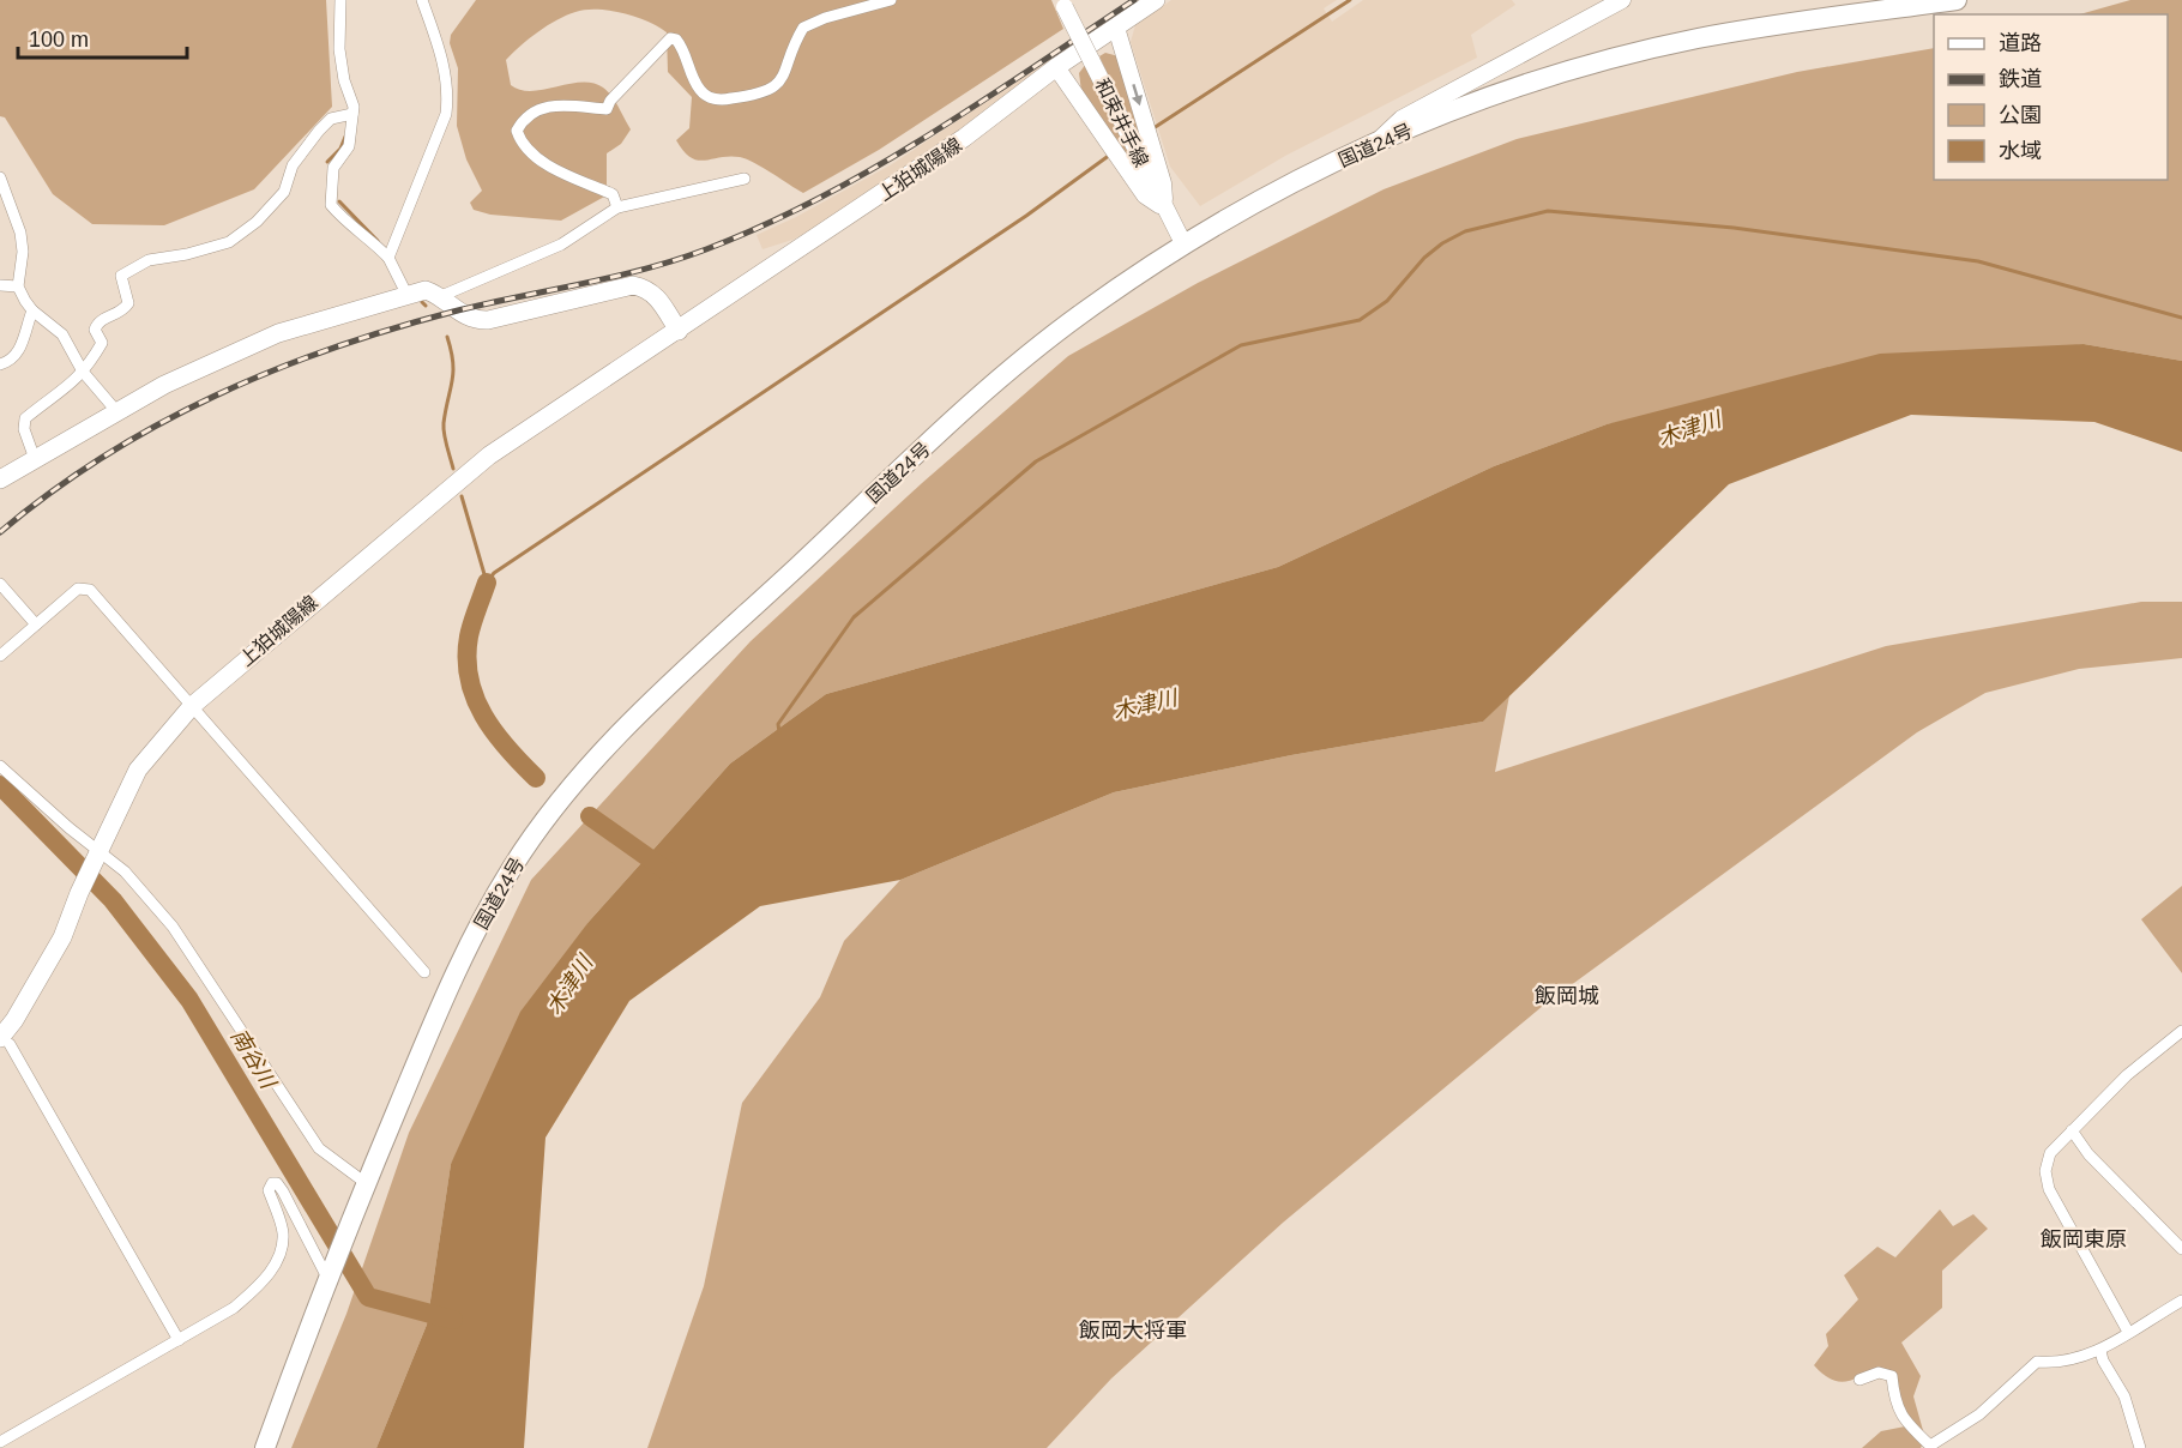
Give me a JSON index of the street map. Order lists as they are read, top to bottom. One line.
{"streets":{"highway":["国道24号"],"main road":["和束井手線","上狛城陽線"]},"crossings":[["和束井手線","国道24号"]],"districts":["飯岡城","飯岡東原","飯岡大将軍"],"water":["木津川","南谷川"],"legend":["道路","鉄道","公園","水域"],"scale_bar":"100 m"}
